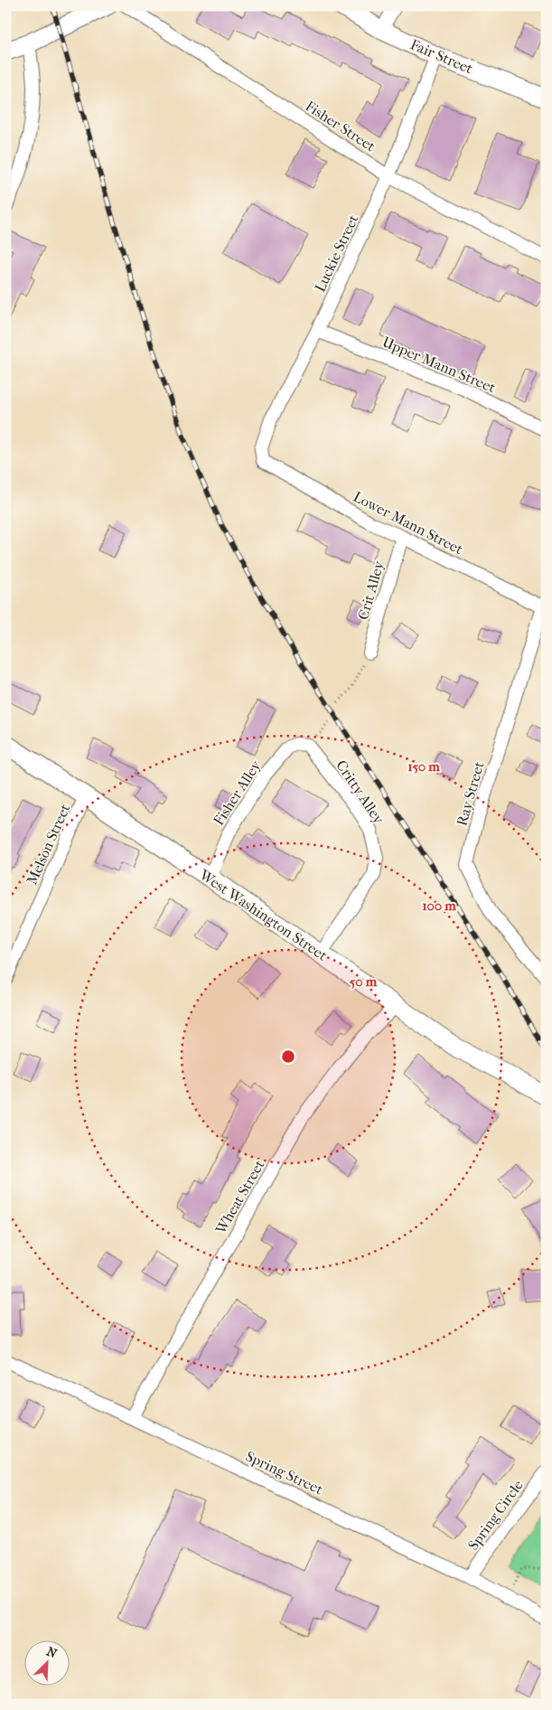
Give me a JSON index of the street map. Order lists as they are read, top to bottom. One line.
{"streets":{"street":["Fair Street","Fisher Street","Luckie Street","Upper Mann Street","Lower Mann Street","Crit Alley","Critty Alley","Fisher Alley","Ray Street","Melson Street","West Washington Street","Wheat Street","Spring Street","Spring Circle"]},"crossings":[["Fair Street","Luckie Street"],["Fisher Street","Luckie Street"],["Luckie Street","Upper Mann Street"],["Luckie Street","Lower Mann Street"],["Lower Mann Street","Crit Alley"],["Lower Mann Street","Ray Street"],["Critty Alley","Fisher Alley"],["Critty Alley","West Washington Street"],["Fisher Alley","West Washington Street"],["Melson Street","West Washington Street"],["West Washington Street","Wheat Street"],["Wheat Street","Spring Street"],["Spring Street","Spring Circle"]],"north":"top right","rings":["150 m","100 m","50 m"]}
